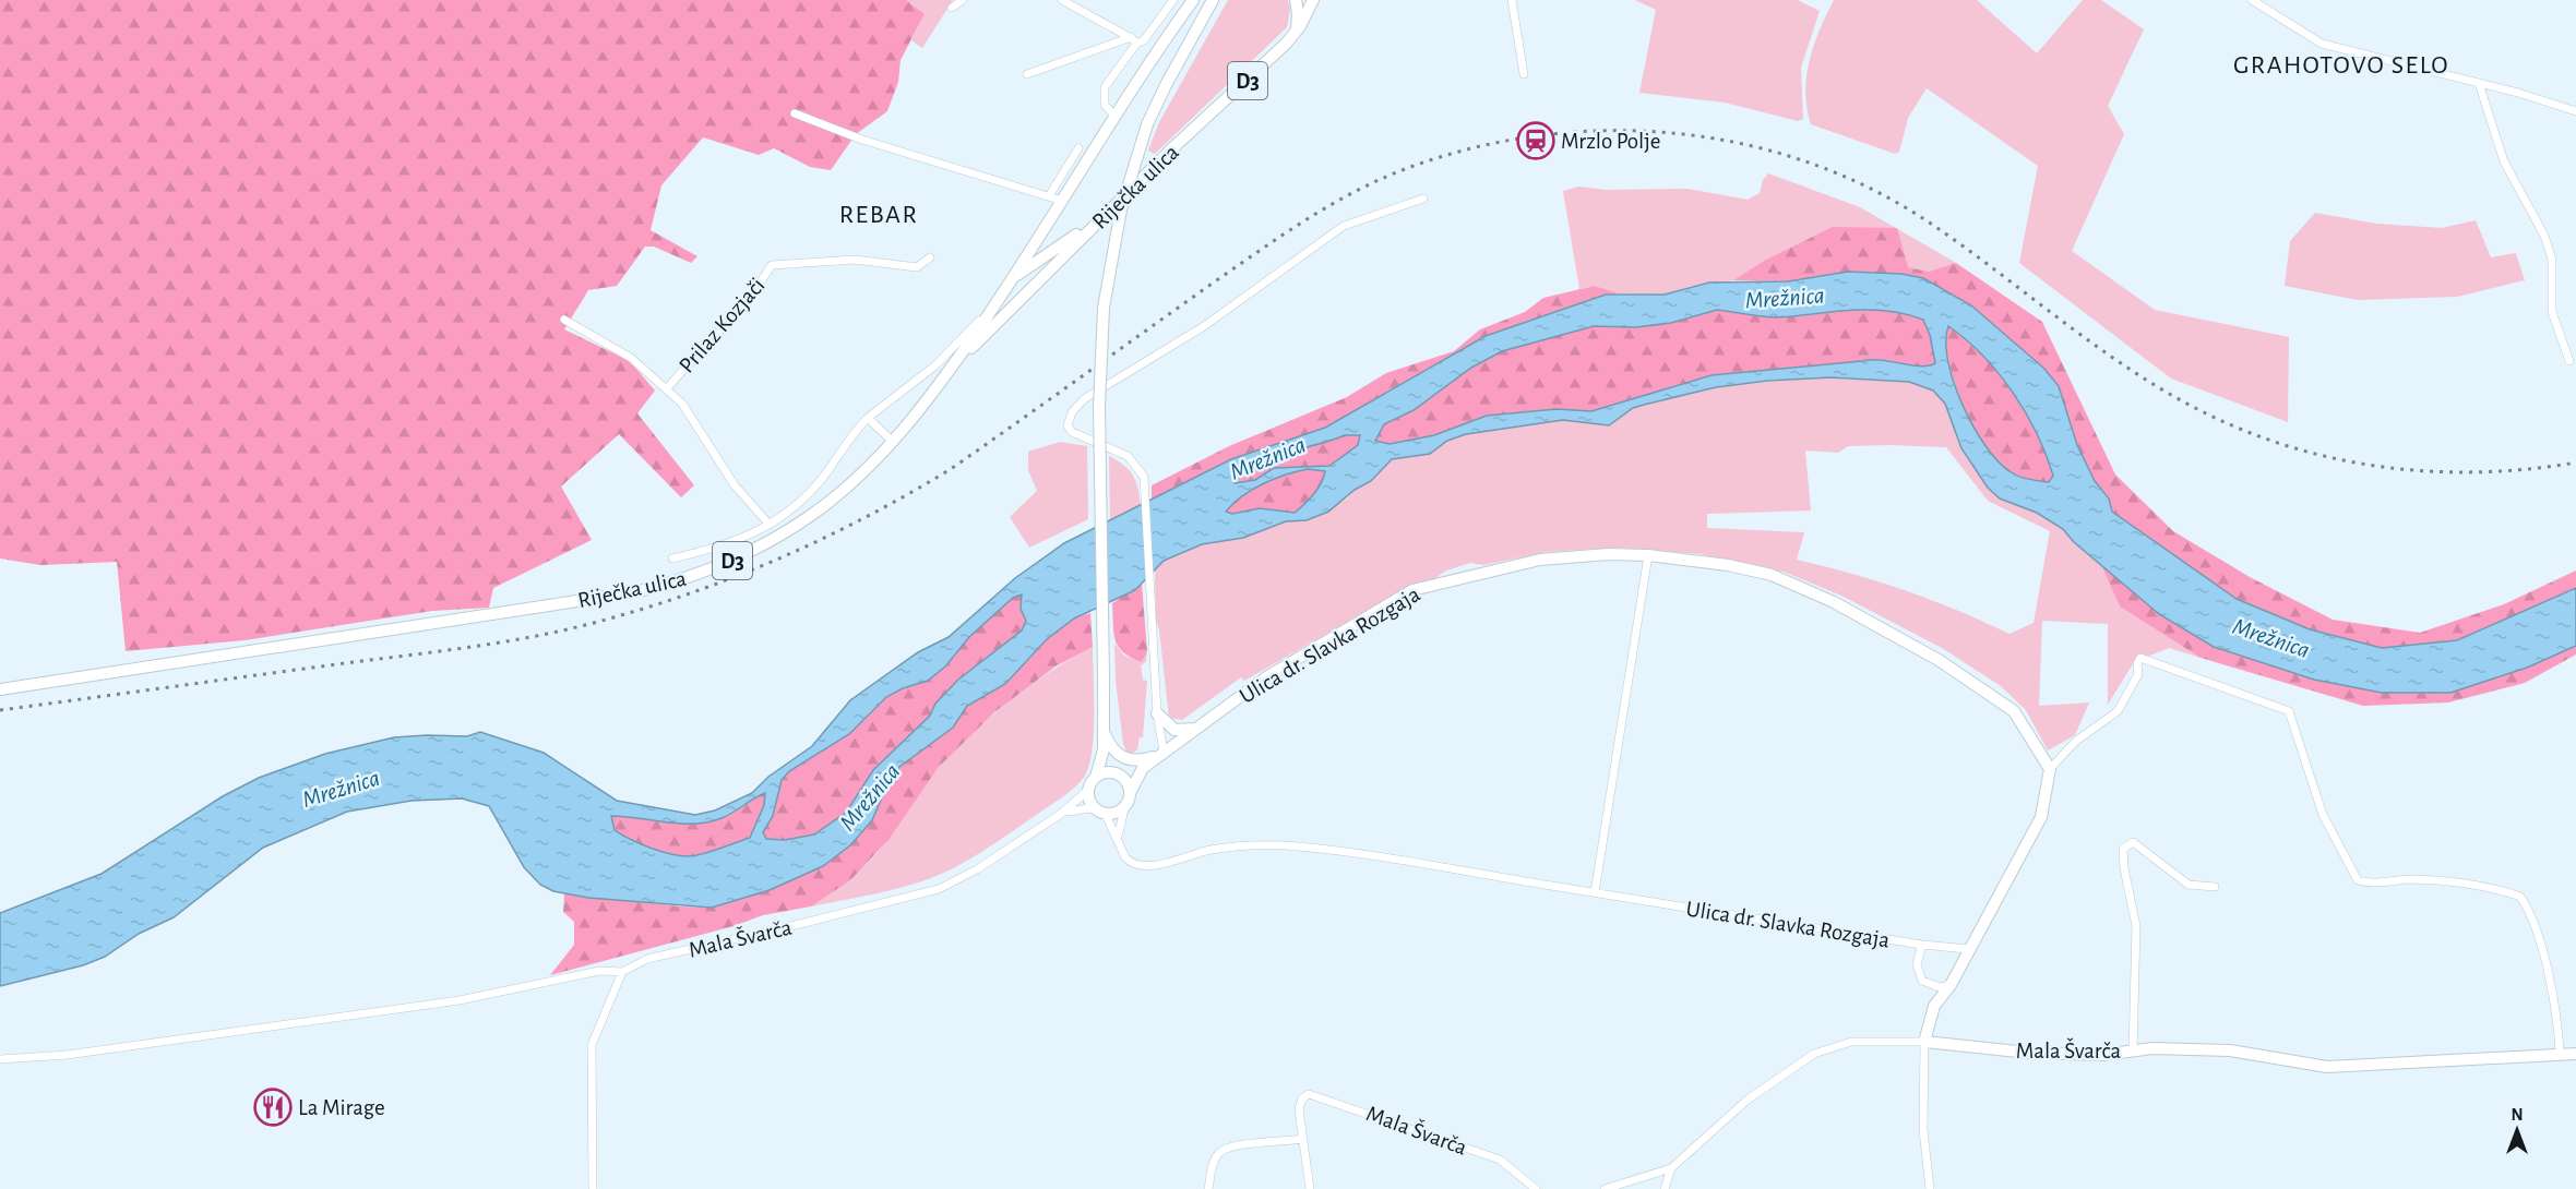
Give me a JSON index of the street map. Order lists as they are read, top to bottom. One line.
{"streets":{"street":["D3","Riječka ulica","Prilaz Kozjači","Ulica dr. Slavka Rozgaja","Mala Švarča"]},"crossings":[["Riječka ulica","Prilaz Kozjači"],["Ulica dr. Slavka Rozgaja","Mala Švarča"]],"districts":["GRAHOTOVO SELO","REBAR"],"water":["Mrežnica"],"places":{"station":["Mrzlo Polje"],"restaurant":["La Mirage"]},"north":"top"}
